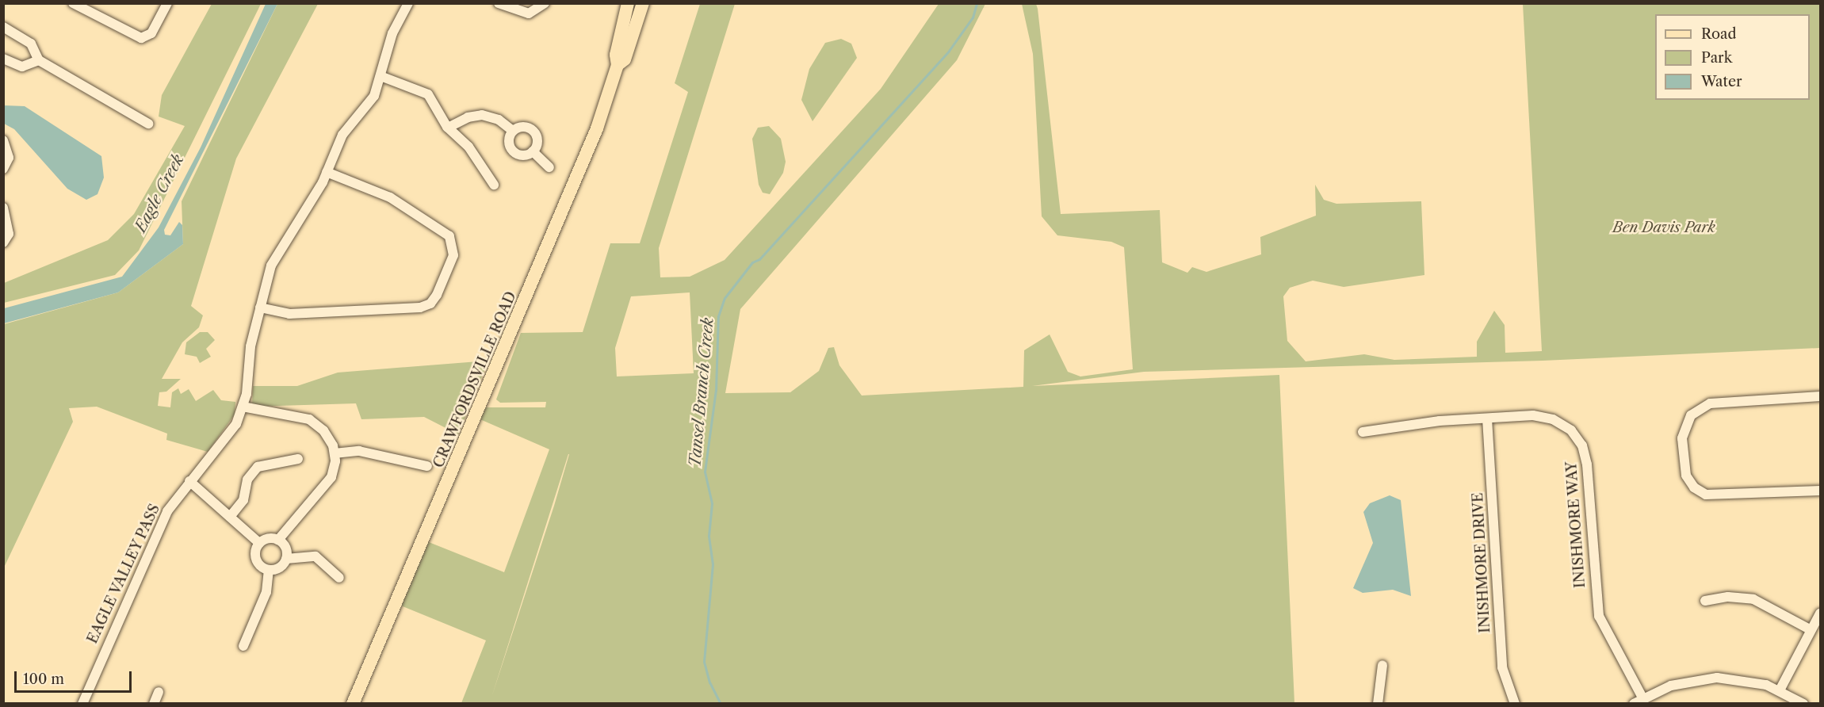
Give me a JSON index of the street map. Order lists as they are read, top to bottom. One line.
{"streets":{"main road":["CRAWFORDSVILLE ROAD"],"street":["INISHMORE WAY","INISHMORE DRIVE","EAGLE VALLEY PASS"]},"crossings":[["INISHMORE WAY","INISHMORE DRIVE"]],"water":["Eagle Creek","Tansel Branch Creek"],"parks":["Ben Davis Park"],"legend":["Road","Park","Water"],"scale_bar":"100 m"}
